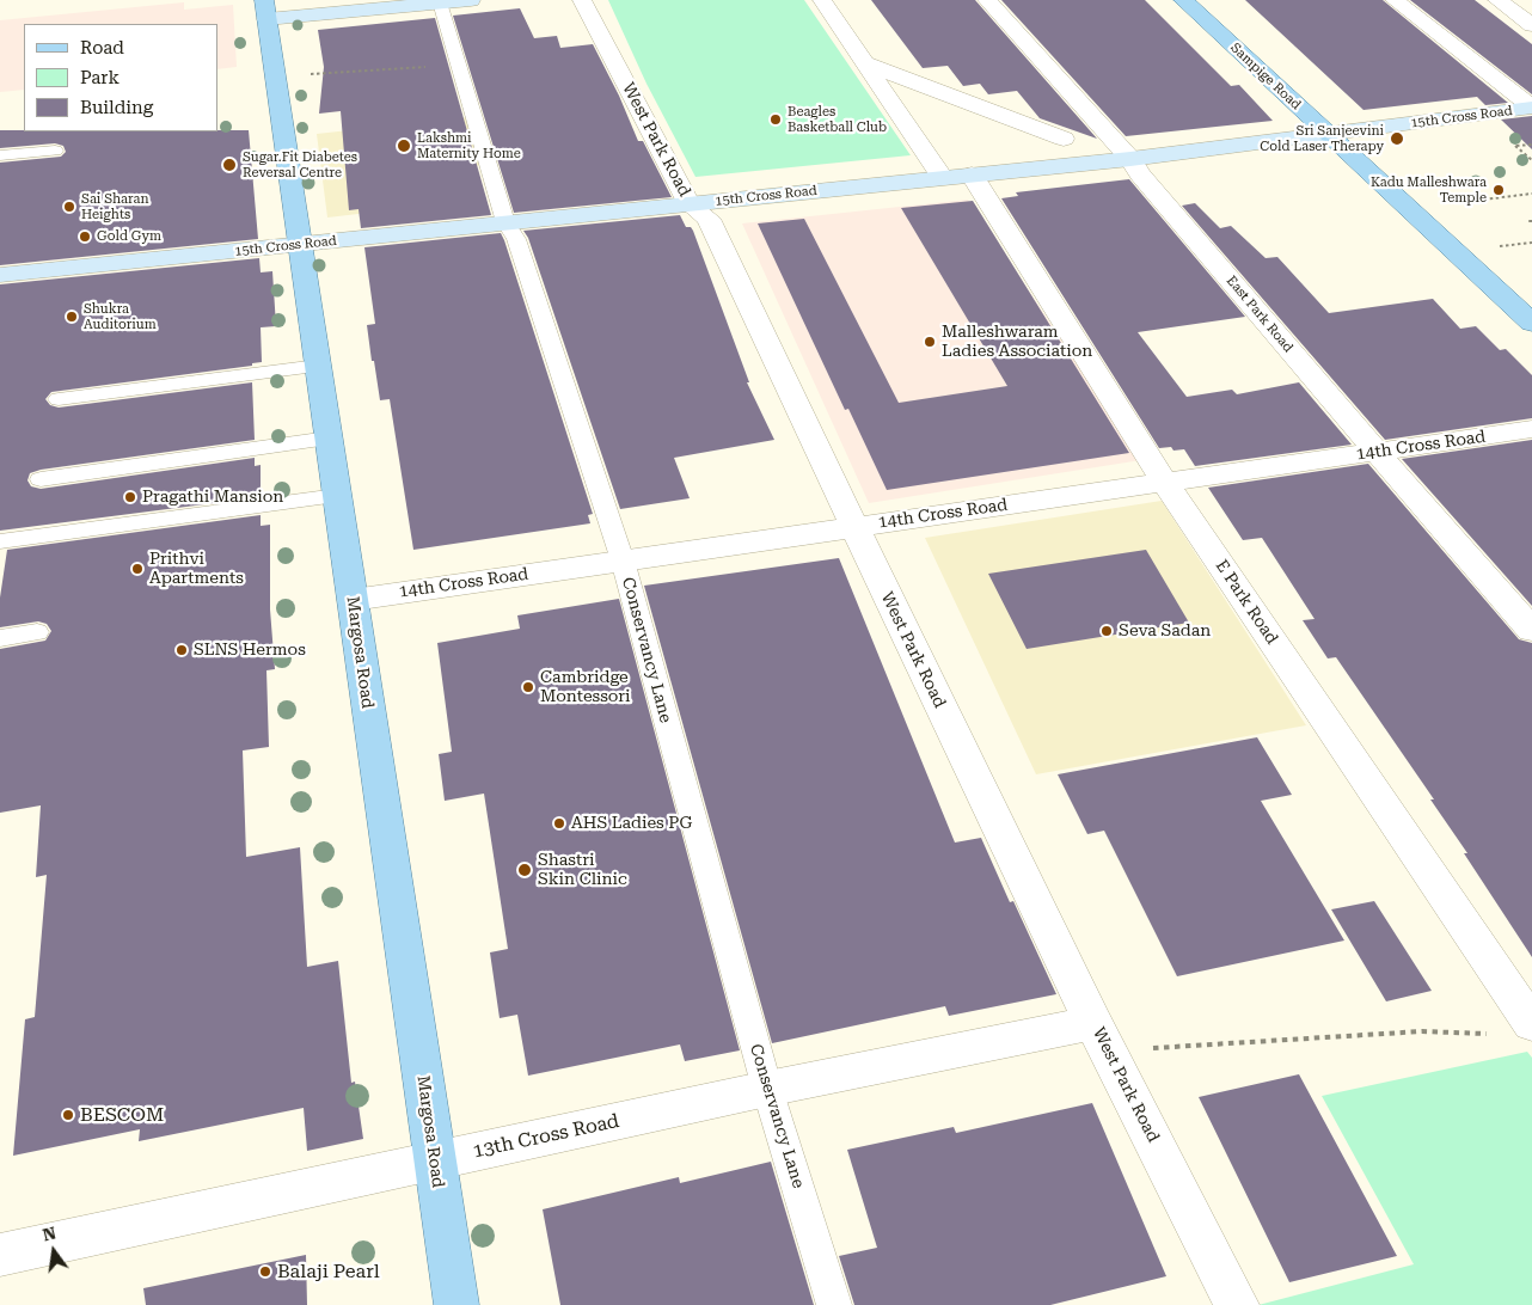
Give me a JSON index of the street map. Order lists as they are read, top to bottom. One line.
{"streets":{"main road":["Sampige Road","Margosa Road"],"street":["15th Cross Road","West Park Road","East Park Road","14th Cross Road","E Park Road","13th Cross Road"],"lane":["Conservancy Lane"]},"crossings":[["Sampige Road","15th Cross Road"],["15th Cross Road","West Park Road"],["15th Cross Road","East Park Road"],["15th Cross Road","E Park Road"],["15th Cross Road","Conservancy Lane"],["15th Cross Road","Margosa Road"],["West Park Road","14th Cross Road"],["West Park Road","13th Cross Road"],["East Park Road","14th Cross Road"],["14th Cross Road","E Park Road"],["14th Cross Road","Conservancy Lane"],["14th Cross Road","Margosa Road"],["Conservancy Lane","13th Cross Road"],["Margosa Road","13th Cross Road"]],"places":["Beagles Basketball Club","Sri Sanjeevini Cold Laser Therapy","Lakshmi Maternity Home","Sugar.Fit Diabetes Reversal Centre","Kadu Malleshwara Temple","Sai Sharan Heights","Gold Gym","Shukra Auditorium","Malleshwaram Ladies Association","Pragathi Mansion","Prithvi Apartments","Seva Sadan","SLNS Hermos","Cambridge Montessori","AHS Ladies PG","Shastri Skin Clinic","BESCOM","Balaji Pearl"],"legend":["Road","Park","Building"],"north":"top"}
